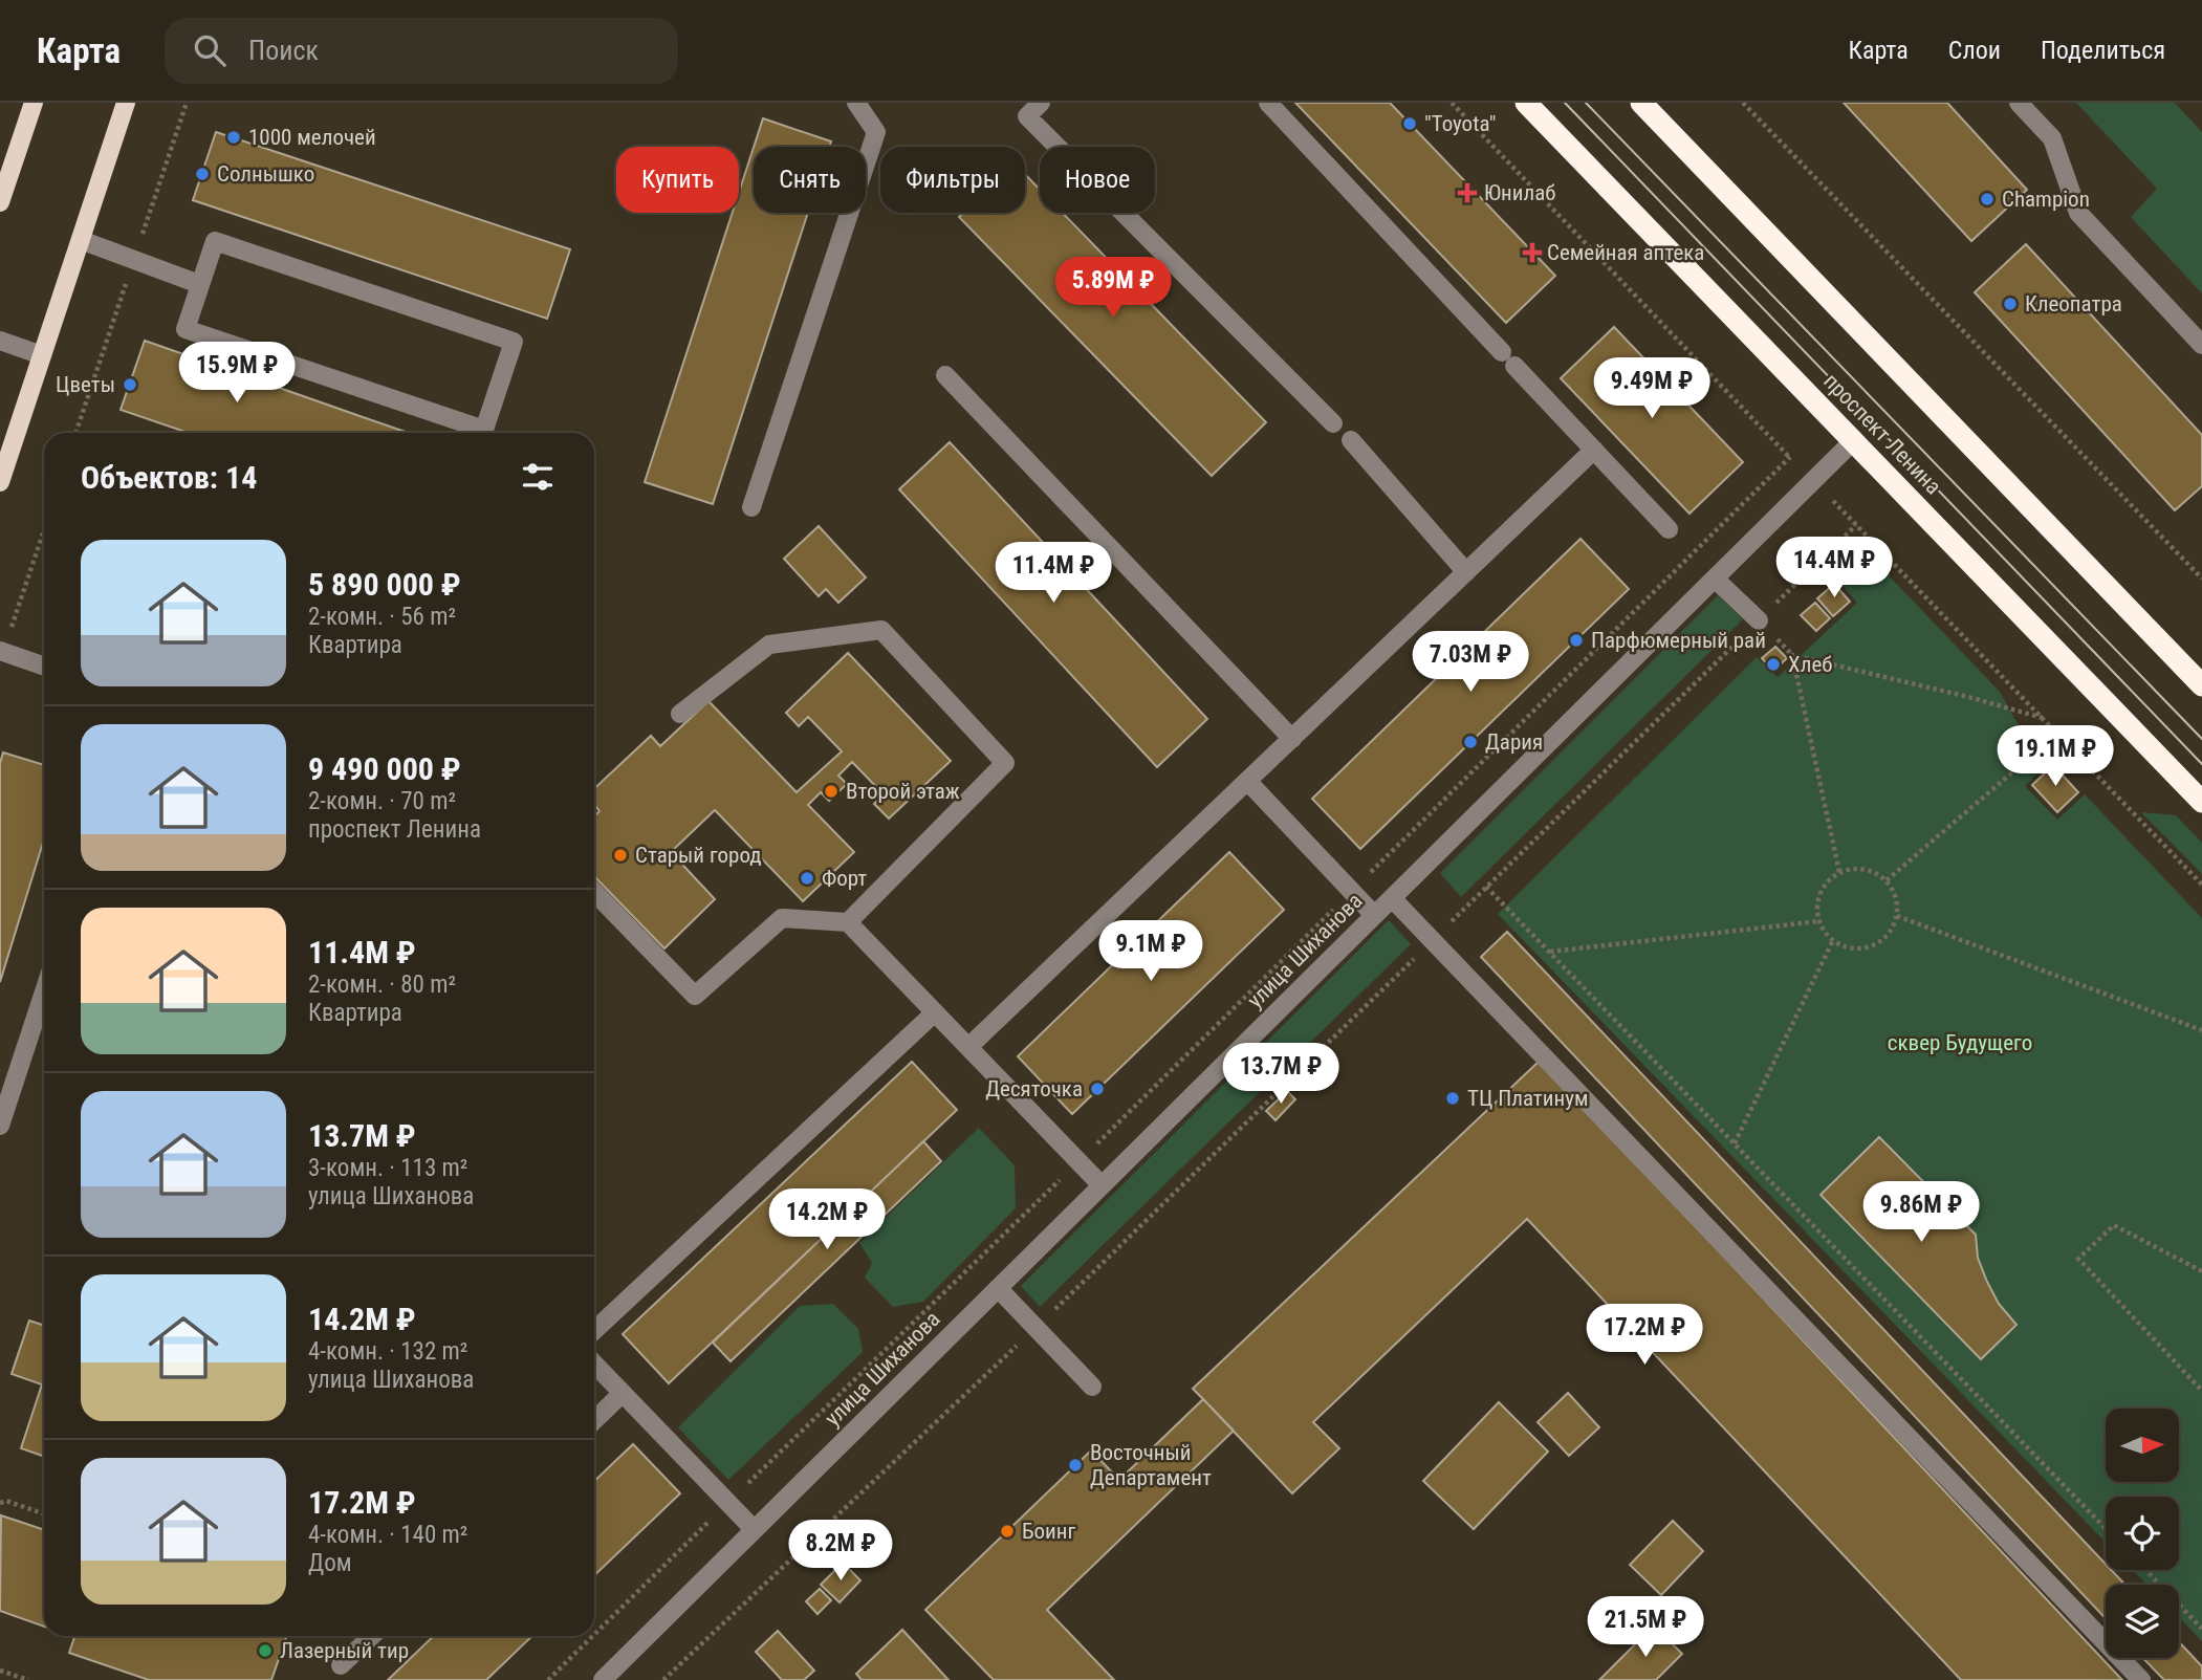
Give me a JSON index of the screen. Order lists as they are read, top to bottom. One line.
{"streets":{"highway":["проспект Ленина"],"street":["улица Шиханова"]},"crossings":[["проспект Ленина","улица Шиханова"]],"parks":["сквер Будущего"],"places":{"other":["\"Toyota\"","1000 мелочей","Солнышко","Champion","Клеопатра","Цветы","Парфюмерный рай","Хлеб","Дария","Второй этаж","Старый город","Форт","Десяточка","ТЦ Платинум","Восточный Департамент","Боинг","Лазерный тир"],"health":["Юнилаб","Семейная аптека"]},"north":"right","page":{"header":"Карта","search":"Поиск","nav":["Карта","Слои","Поделиться"],"chip":["Купить","Снять","Фильтры","Новое"],"price":["5.89M ₽","15.9M ₽","9.49M ₽","14.4M ₽","11.4M ₽","7.03M ₽","19.1M ₽","9.1M ₽","13.7M ₽","9.86M ₽","14.2M ₽","17.2M ₽","8.2M ₽","21.5M ₽"],"heading":"Объектов: 14","list":[{"name":"5 890 000 ₽","note":"2-комн. · 56 m² · Квартира"},{"name":"9 490 000 ₽","note":"2-комн. · 70 m² · проспект Ленина"},{"name":"11.4M ₽","note":"2-комн. · 80 m² · Квартира"},{"name":"13.7M ₽","note":"3-комн. · 113 m² · улица Шиханова"},{"name":"14.2M ₽","note":"4-комн. · 132 m² · улица Шиханова"},{"name":"17.2M ₽","note":"4-комн. · 140 m² · Дом"}]}}
